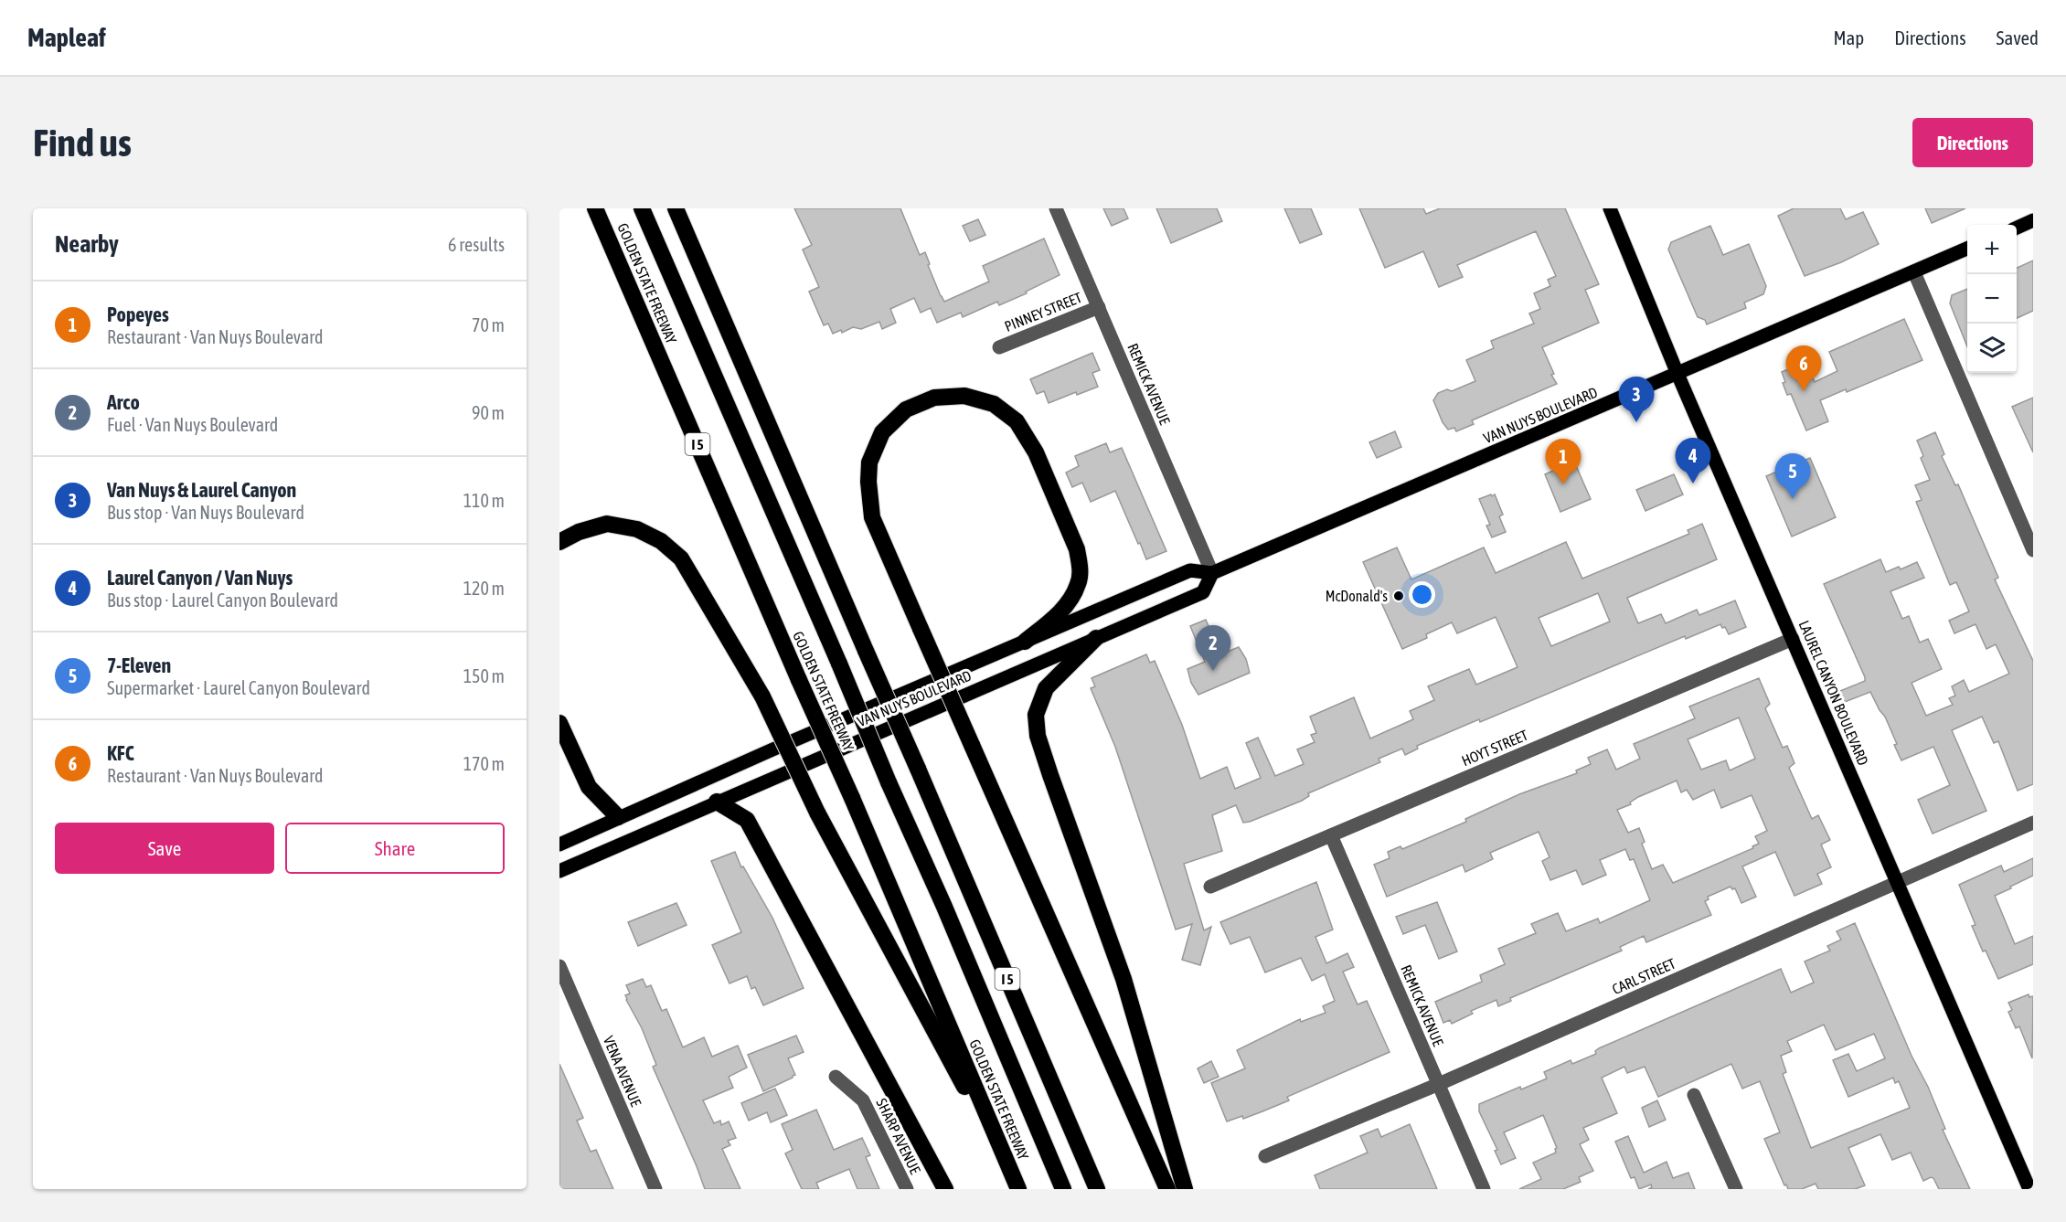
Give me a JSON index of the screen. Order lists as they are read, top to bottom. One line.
{"streets":{"highway":["GOLDEN STATE FREEWAY","I 5"],"main road":["VAN NUYS BOULEVARD","LAUREL CANYON BOULEVARD"],"street":["PINNEY STREET","REMICK AVENUE","HOYT STREET","CARL STREET","VENA AVENUE","SHARP AVENUE"]},"crossings":[["PINNEY STREET","REMICK AVENUE"],["REMICK AVENUE","VAN NUYS BOULEVARD"],["REMICK AVENUE","HOYT STREET"],["REMICK AVENUE","CARL STREET"],["VAN NUYS BOULEVARD","LAUREL CANYON BOULEVARD"],["LAUREL CANYON BOULEVARD","HOYT STREET"],["LAUREL CANYON BOULEVARD","CARL STREET"]],"places":["McDonald's"],"page":{"header":"Mapleaf","nav":["Map","Directions","Saved"],"buttons":["Directions",["Save","Share"]],"title":"Find us","heading":["Nearby","6 results"],"map_buttons":["+","−"],"list":[{"mark":"1","name":"Popeyes","note":"Restaurant · Van Nuys Boulevard","value":"70 m"},{"mark":"2","name":"Arco","note":"Fuel · Van Nuys Boulevard","value":"90 m"},{"mark":"3","name":"Van Nuys & Laurel Canyon","note":"Bus stop · Van Nuys Boulevard","value":"110 m"},{"mark":"4","name":"Laurel Canyon / Van Nuys","note":"Bus stop · Laurel Canyon Boulevard","value":"120 m"},{"mark":"5","name":"7-Eleven","note":"Supermarket · Laurel Canyon Boulevard","value":"150 m"},{"mark":"6","name":"KFC","note":"Restaurant · Van Nuys Boulevard","value":"170 m"}],"pins":["6","3","4","1","5","2"]}}
